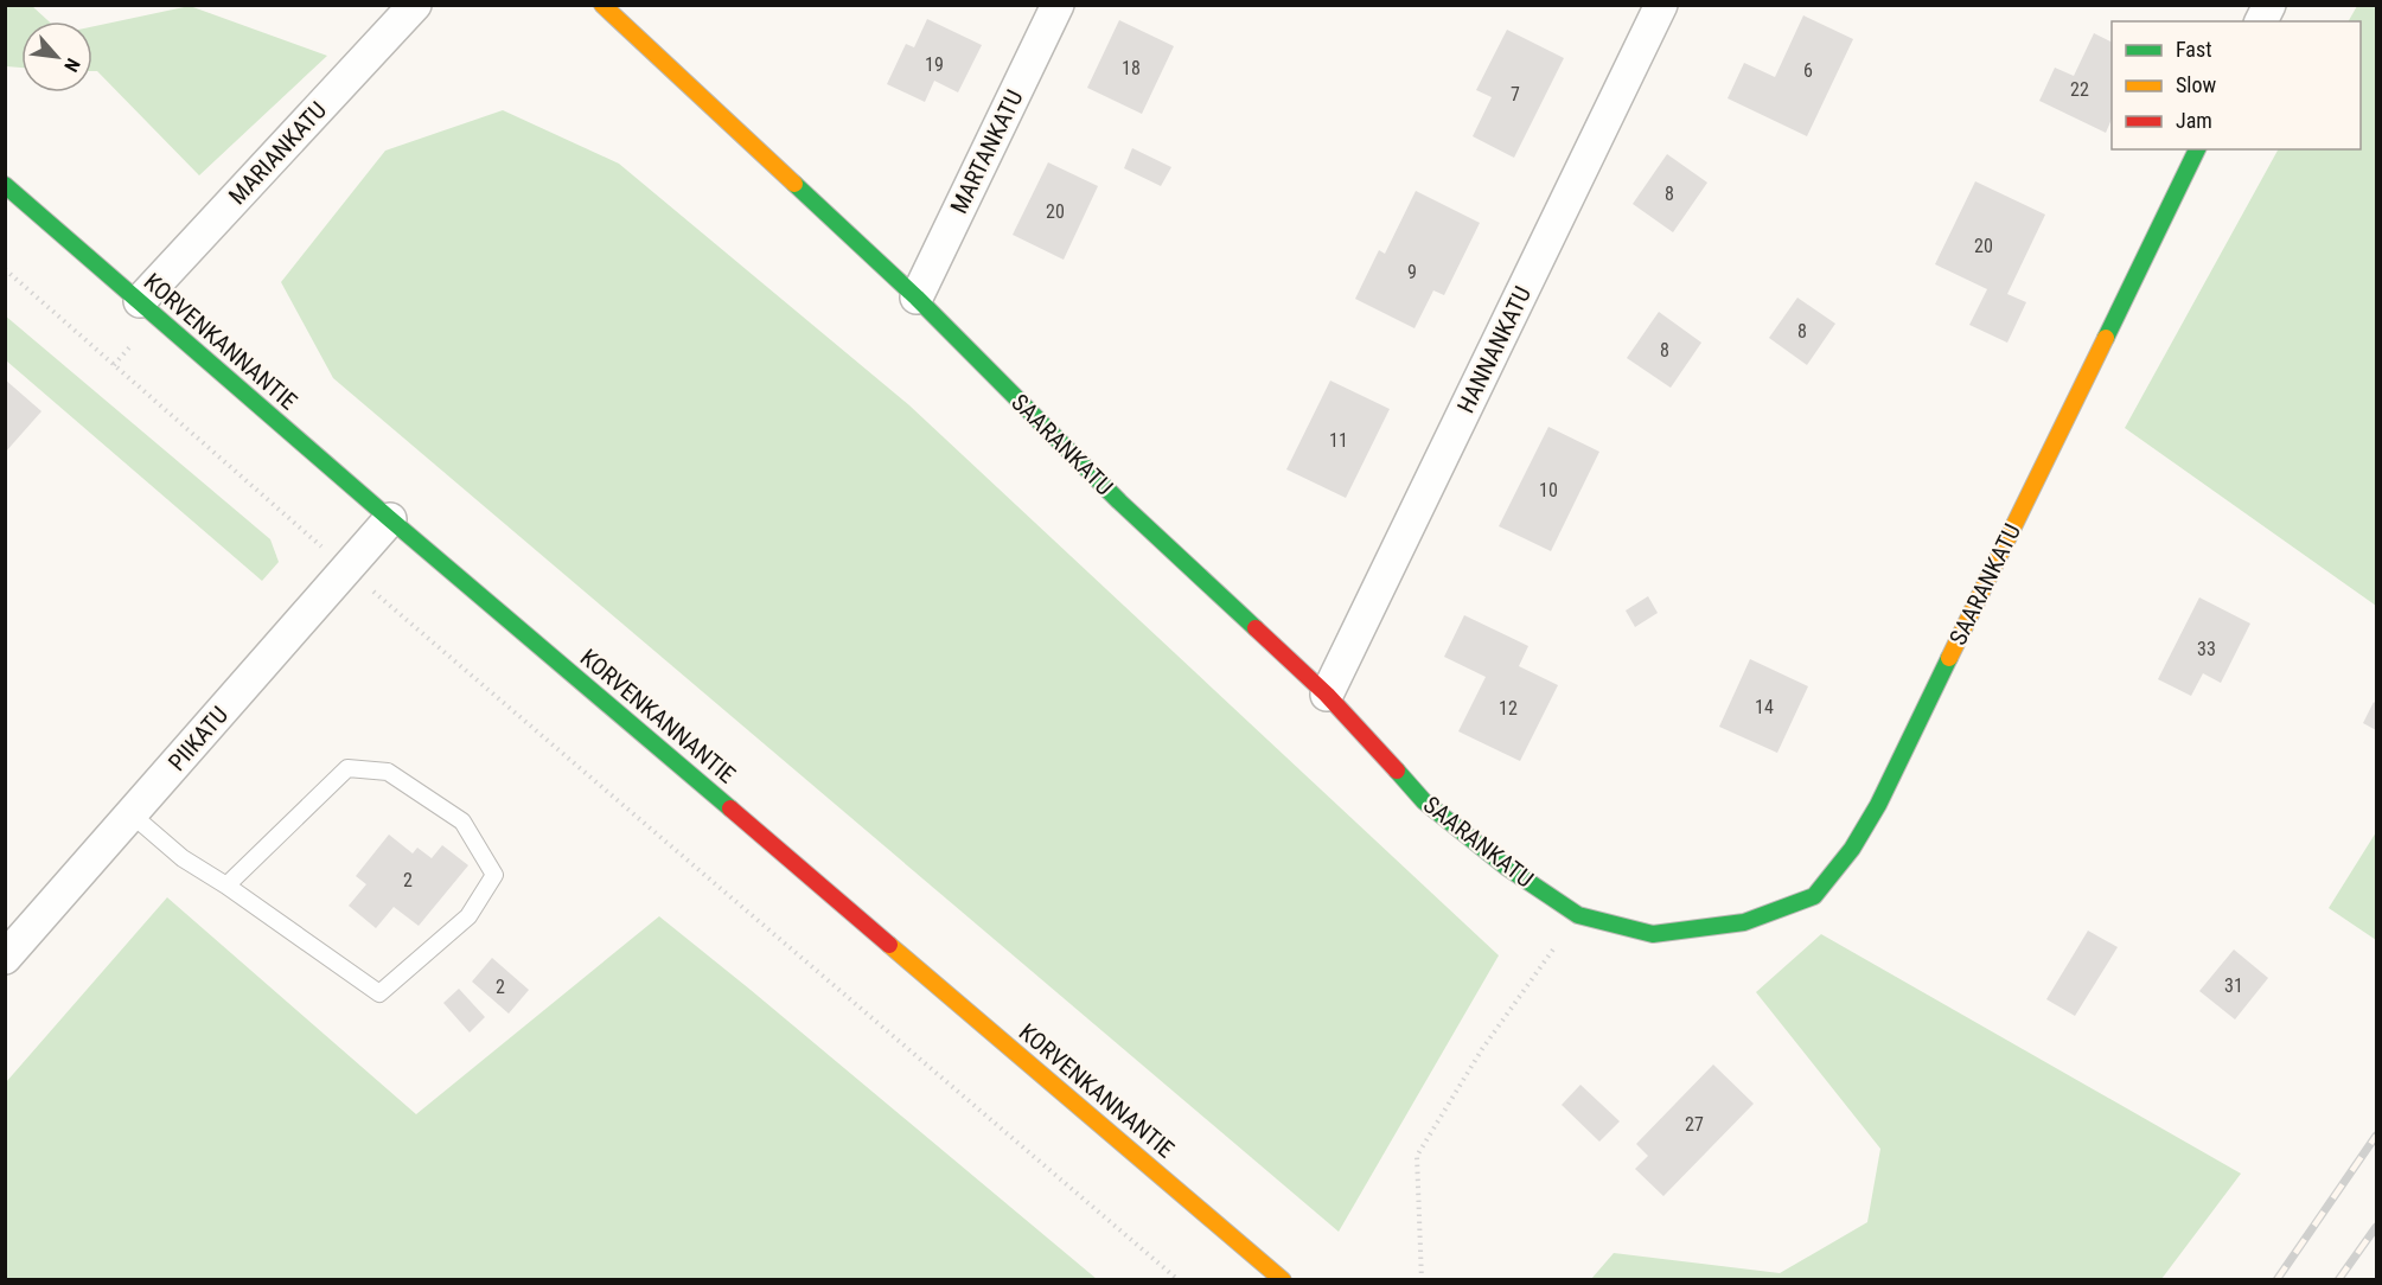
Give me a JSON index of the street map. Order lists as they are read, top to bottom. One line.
{"streets":{"street":["MARTANKATU","MARIANKATU","KORVENKANNANTIE","HANNANKATU","SAARANKATU","PIIKATU"]},"crossings":[["MARTANKATU","SAARANKATU"],["MARIANKATU","KORVENKANNANTIE"],["KORVENKANNANTIE","PIIKATU"],["HANNANKATU","SAARANKATU"]],"house_numbers":["19","18","6","22","7","8","20","20","9","8","8","11","10","33","14","12","2","31","2","27"],"legend":["Fast","Slow","Jam"],"north":"bottom right"}
